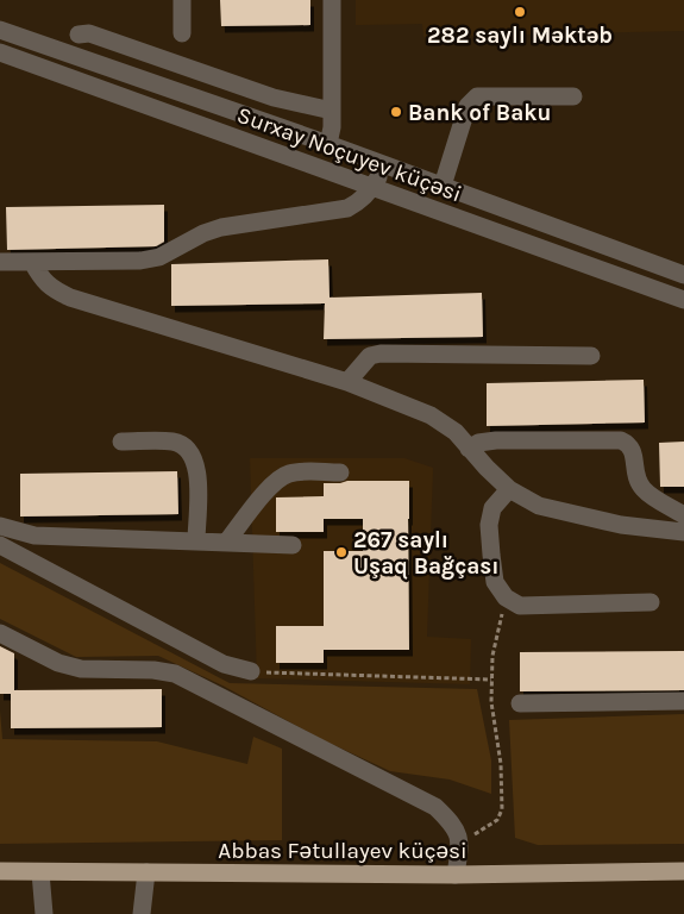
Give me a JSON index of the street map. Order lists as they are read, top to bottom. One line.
{"streets":{"main road":["Abbas Fətullayev küçəsi"],"street":["Surxay Noçuyev küçəsi"]},"places":["282 saylı Məktəb","Bank of Baku","267 saylı Uşaq Bağçası"]}
